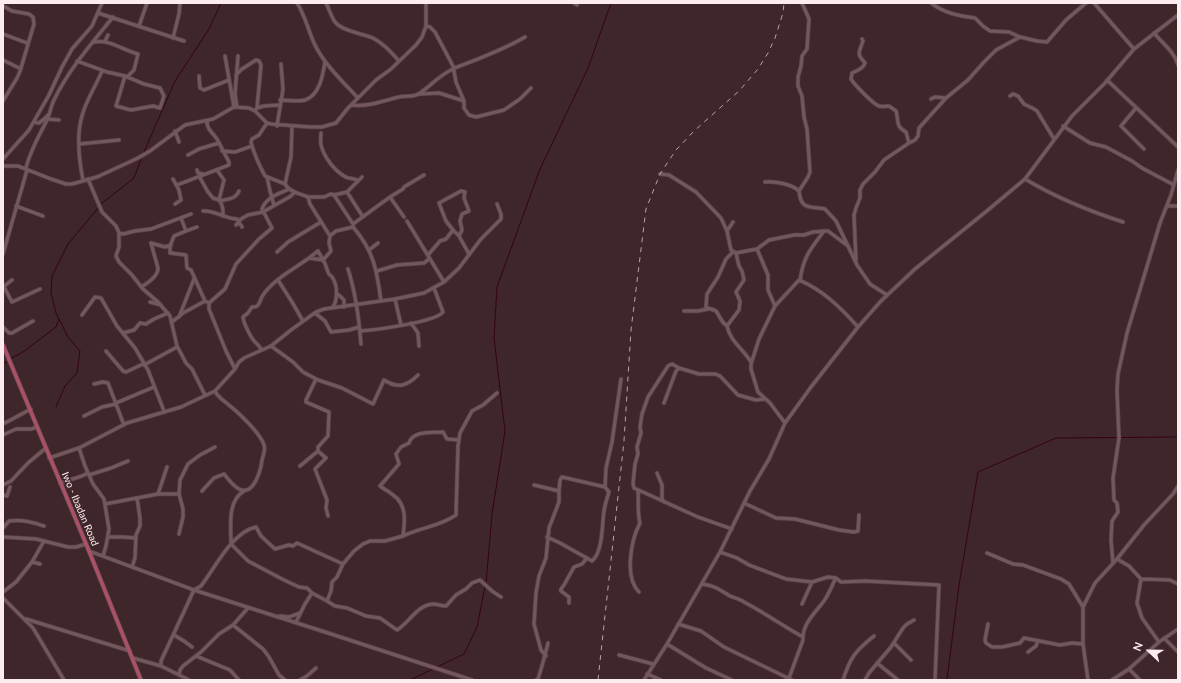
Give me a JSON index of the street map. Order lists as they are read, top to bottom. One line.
{"streets":{"main road":["Iwo - Ibadan Road"]},"north":"left"}
